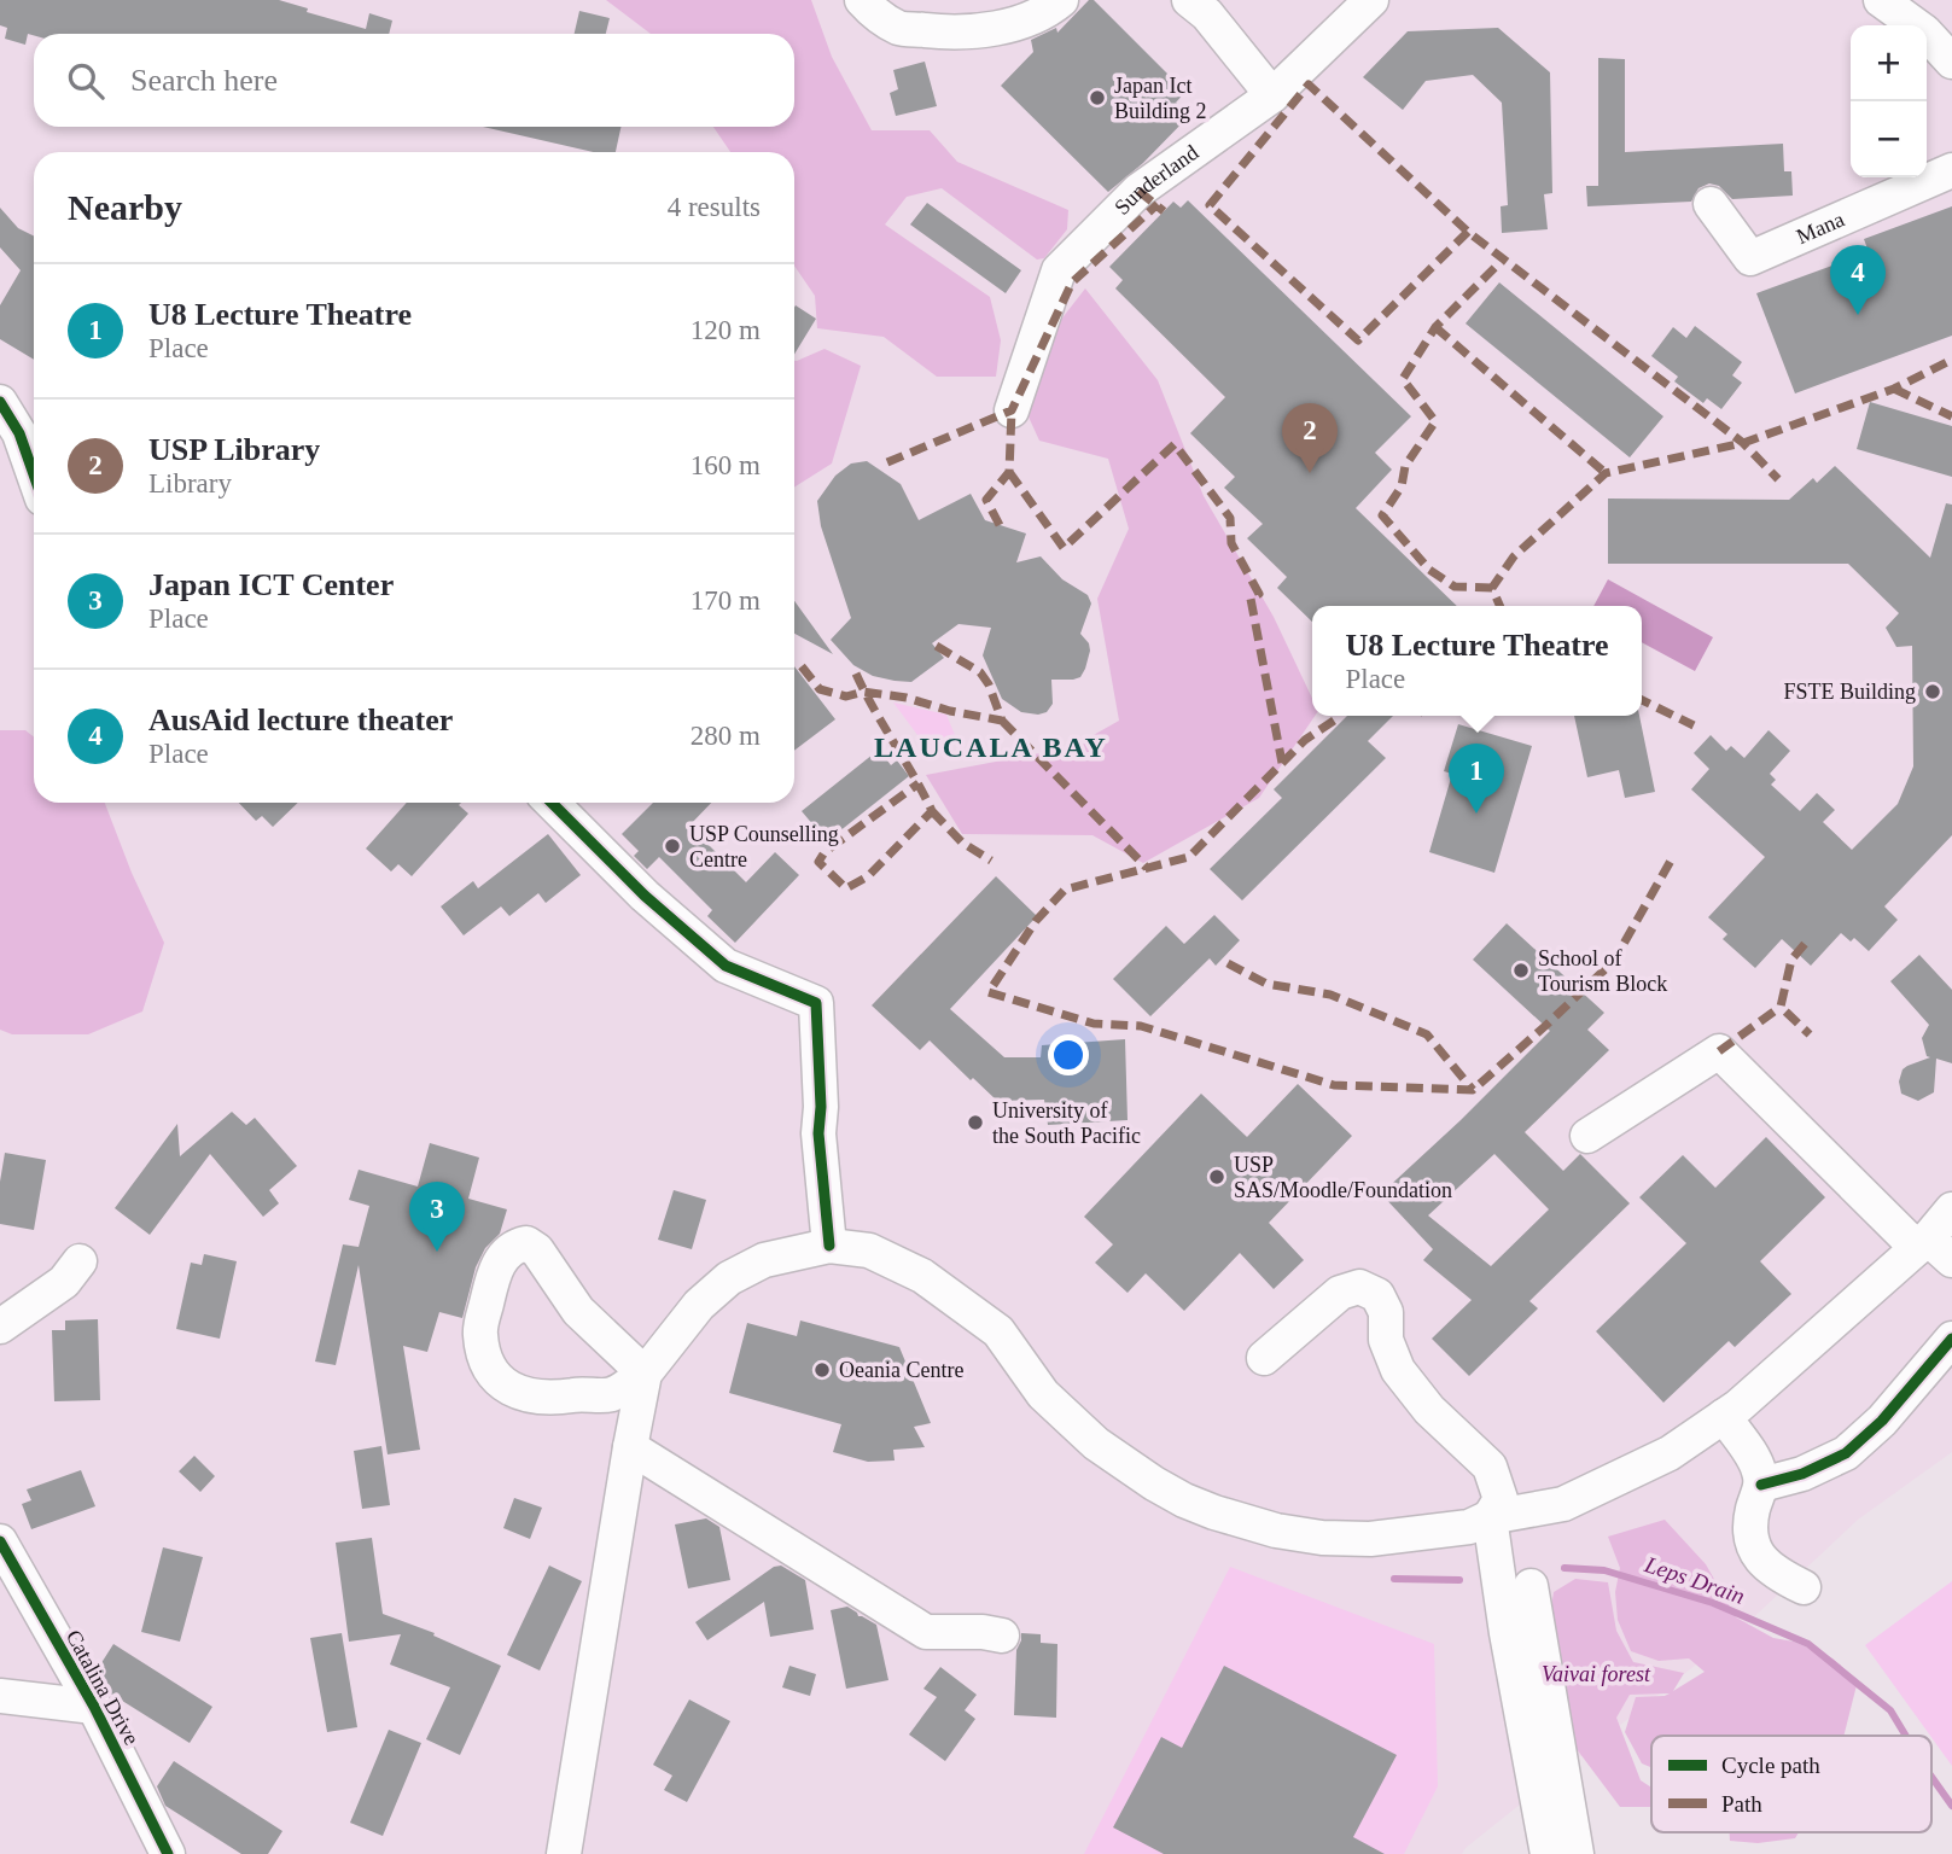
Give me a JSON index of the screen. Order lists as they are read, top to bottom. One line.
{"streets":{"street":["Sunderland","Mana","Catalina Drive"]},"districts":["LAUCALA BAY"],"water":["Leps Drain"],"parks":["Vaivai forest"],"places":["Japan Ict Building 2","FSTE Building","USP Counselling Centre","School of Tourism Block","University of the South Pacific","USP SAS/Moodle/Foundation","Oeania Centre"],"legend":["Cycle path","Path"],"page":{"map_buttons":["+","−"],"search":"Search here","heading":["Nearby","4 results"],"pins":["4","2","1","3"],"list":[{"mark":"1","name":"U8 Lecture Theatre","note":"Place","value":"120 m"},{"mark":"2","name":"USP Library","note":"Library","value":"160 m"},{"mark":"3","name":"Japan ICT Center","note":"Place","value":"170 m"},{"mark":"4","name":"AusAid lecture theater","note":"Place","value":"280 m"}],"popup":["U8 Lecture Theatre","Place"]}}
